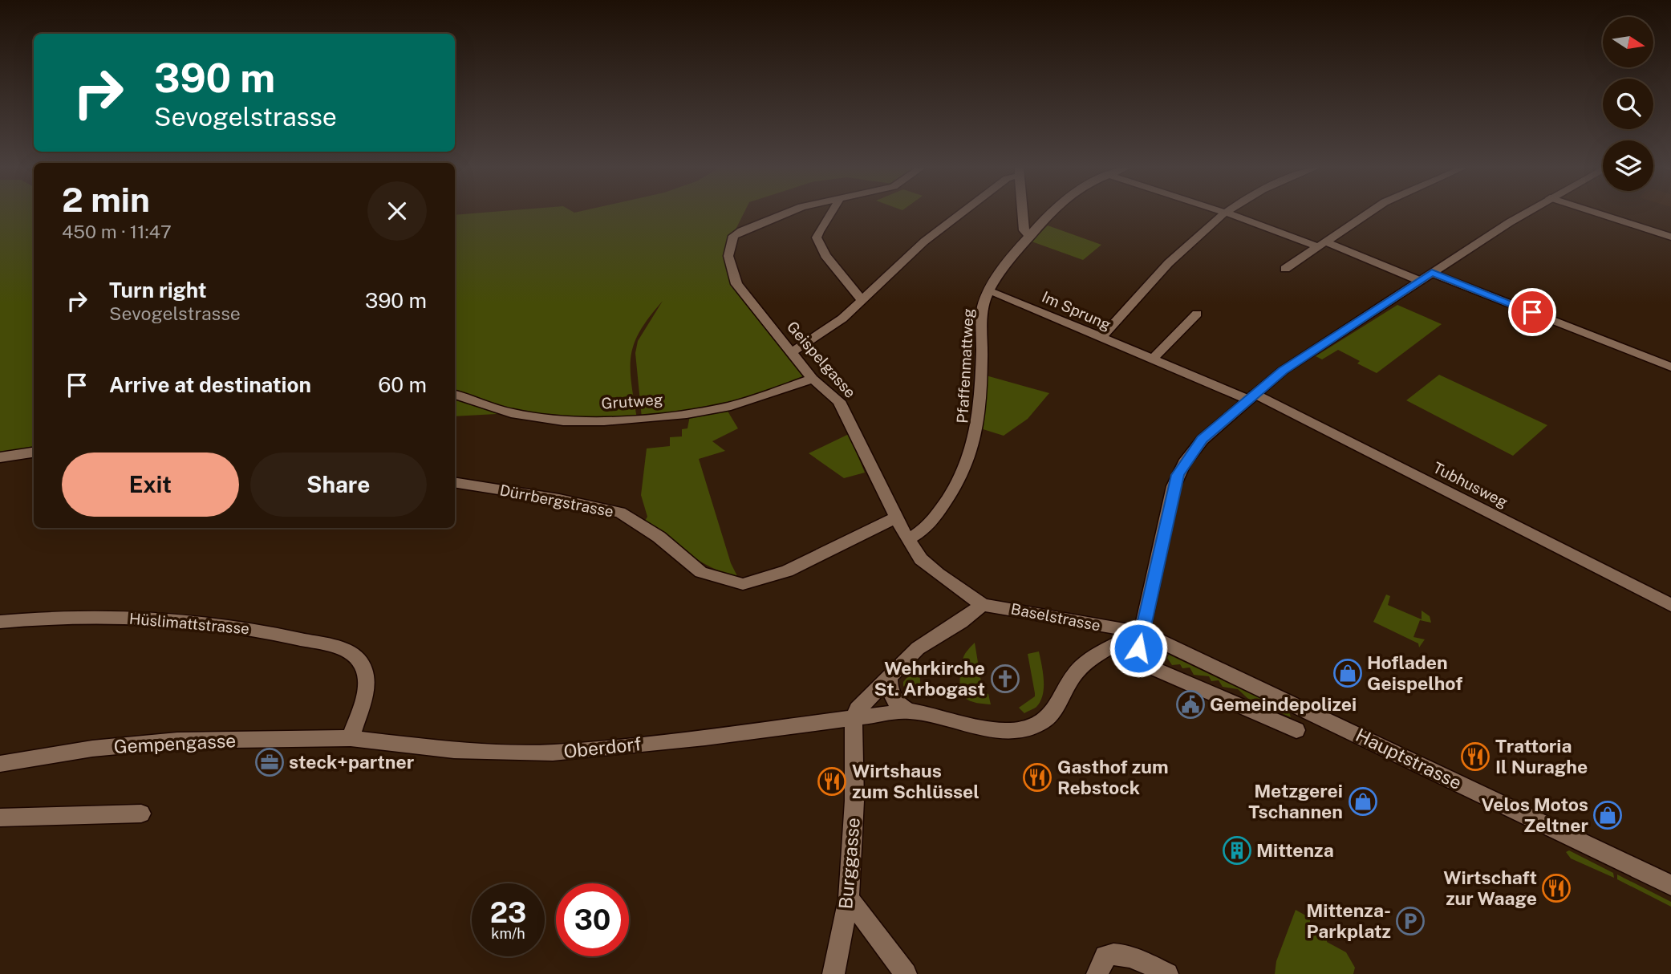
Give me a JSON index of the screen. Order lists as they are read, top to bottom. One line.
{"streets":{"street":["Im Sprung","Geispelgasse","Pfaffenmattweg","Grutweg","Tubhusweg","Dürrbergstrasse","Baselstrasse","Hüslimattstrasse","Gempengasse","Oberdorf","Hauptstrasse","Burggasse"]},"crossings":[["Im Sprung","Pfaffenmattweg"],["Im Sprung","Tubhusweg"],["Geispelgasse","Pfaffenmattweg"],["Geispelgasse","Grutweg"],["Geispelgasse","Dürrbergstrasse"],["Geispelgasse","Baselstrasse"],["Pfaffenmattweg","Baselstrasse"],["Baselstrasse","Oberdorf"],["Baselstrasse","Hauptstrasse"],["Hüslimattstrasse","Gempengasse"],["Hüslimattstrasse","Oberdorf"],["Gempengasse","Oberdorf"],["Oberdorf","Hauptstrasse"],["Oberdorf","Burggasse"]],"places":{"shop":["Hofladen Geispelhof","Metzgerei Tschannen","Velos Motos Zeltner"],"church":["Wehrkirche St. Arbogast"],"public building":["Gemeindepolizei"],"restaurant":["Trattoria Il Nuraghe","Gasthof zum Rebstock","Wirtshaus zum Schlüssel","Wirtschaft zur Waage"],"office":["steck+partner"],"building":["Mittenza"],"parking":["Mittenza- Parkplatz"]},"north":"right","page":{"turn":["390 m","Sevogelstrasse"],"heading":["2 min","450 m · 11:47"],"list":[{"name":"Turn right","note":"Sevogelstrasse","value":"390 m"},{"name":"Arrive at destination","value":"60 m"}],"buttons":["Exit","Share"],"speed":"23 km/h","limit":"30"}}
